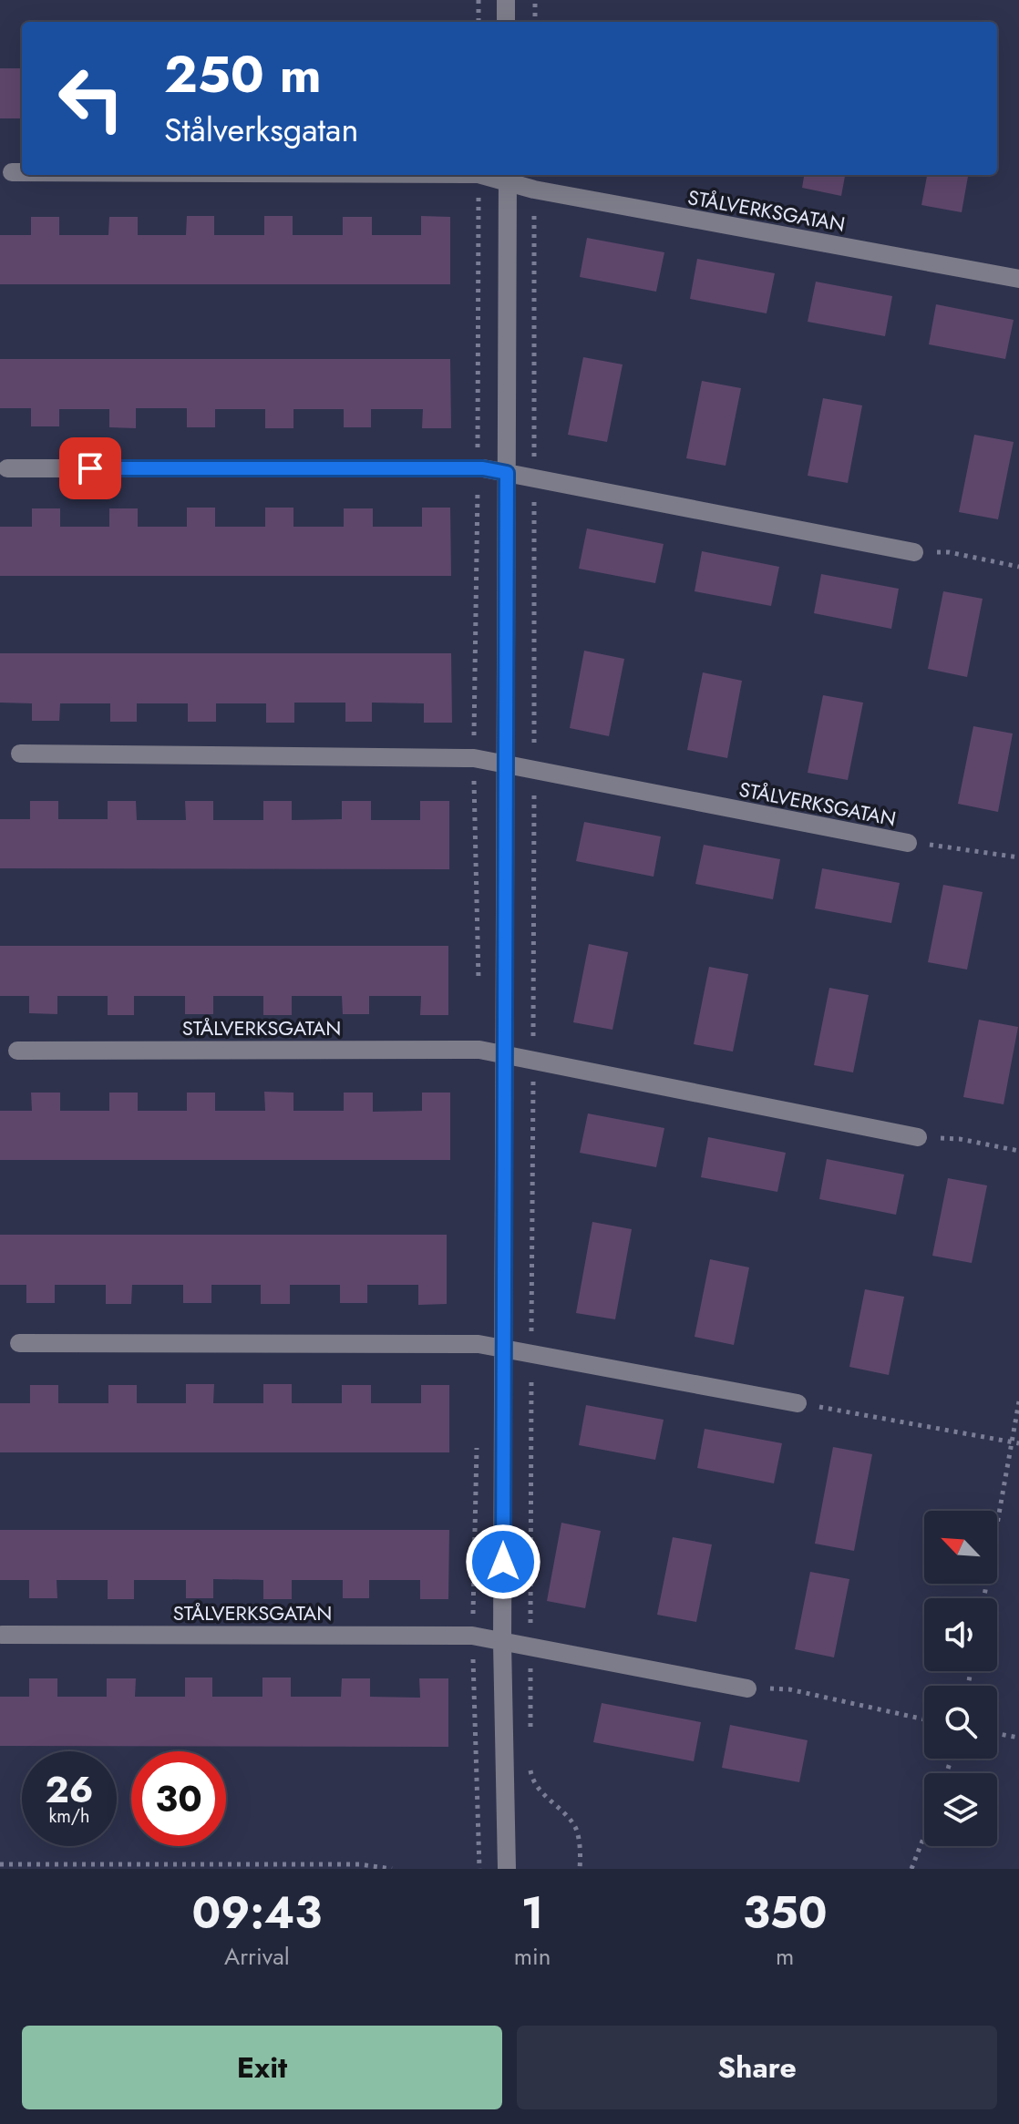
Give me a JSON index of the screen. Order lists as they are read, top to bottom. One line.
{"streets":{"street":["STÅLVERKSGATAN"]},"north":"top left","page":{"turn":["250 m","Stålverksgatan"],"speed":"26 km/h","limit":"30","eta":["09:43","Arrival","1","min","350","m"],"buttons":["Exit","Share"]}}
